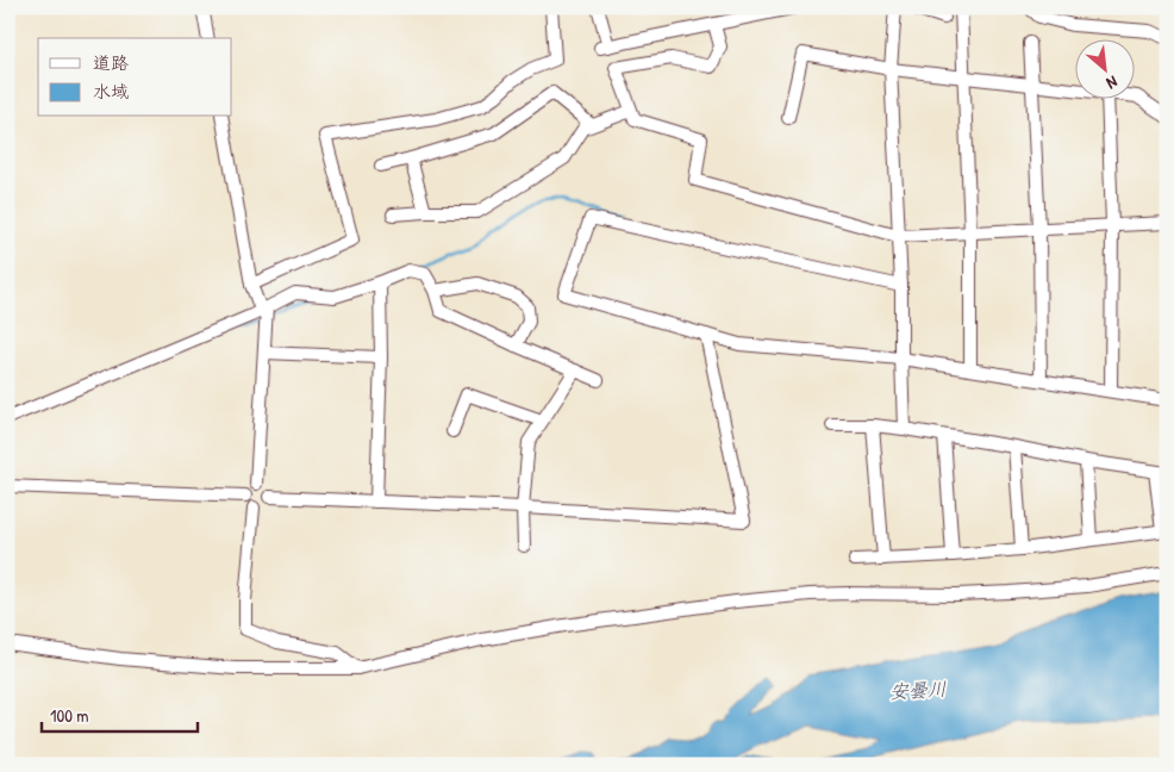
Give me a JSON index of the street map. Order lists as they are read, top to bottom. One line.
{"water":["安曇川"],"legend":["道路","水域"],"scale_bar":"100 m","north":"bottom right"}
